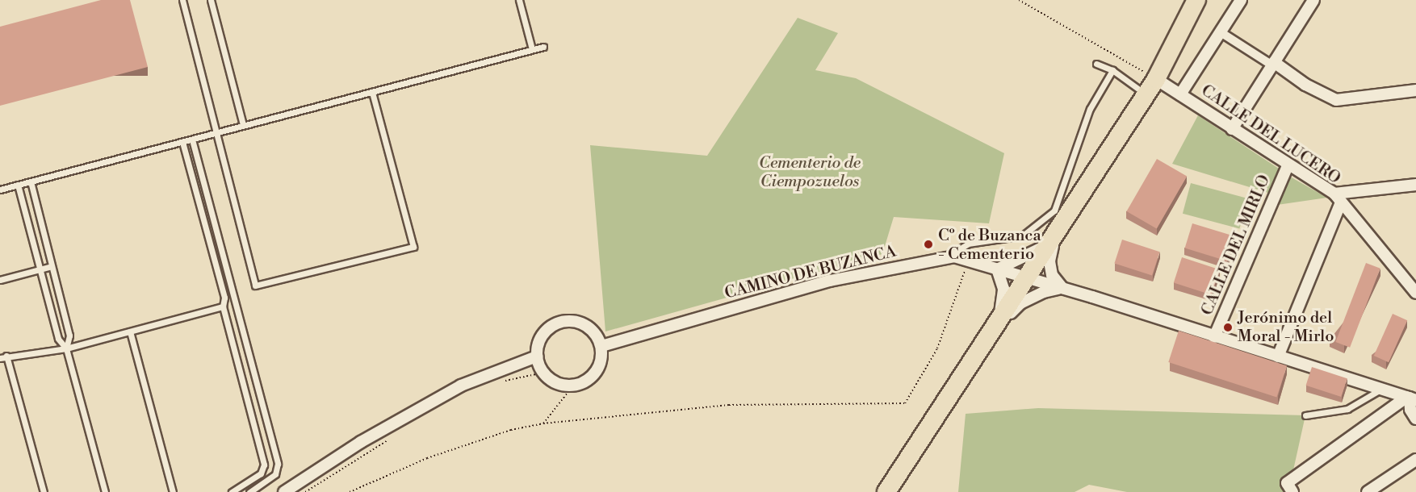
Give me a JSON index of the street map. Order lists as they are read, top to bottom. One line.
{"streets":{"street":["CALLE DEL LUCERO","CALLE DEL MIRLO","CAMINO DE BUZANCA"]},"crossings":[["CALLE DEL LUCERO","CALLE DEL MIRLO"],["CALLE DEL MIRLO","CAMINO DE BUZANCA"]],"parks":["Cementerio de Ciempozuelos"],"places":["Cº de Buzanca - Cementerio","Jerónimo del Moral - Mirlo"]}
